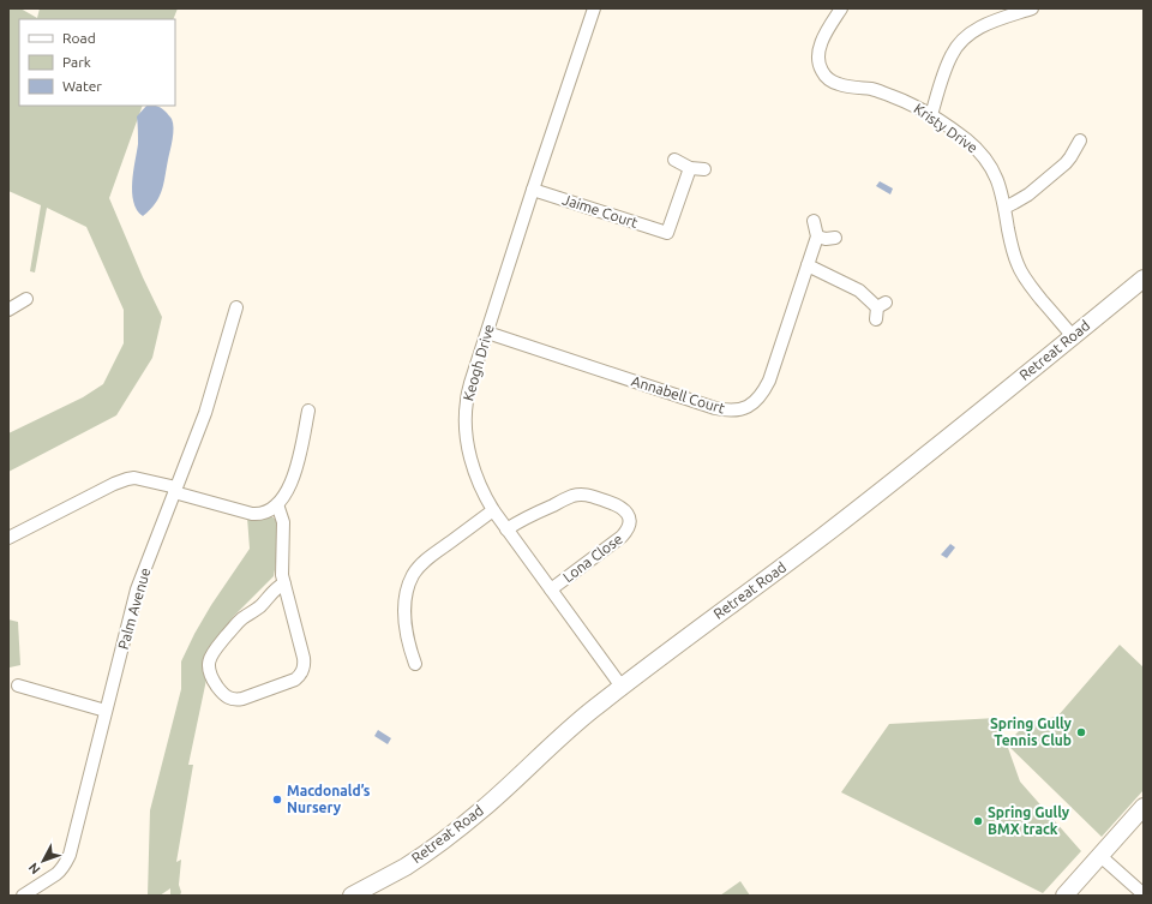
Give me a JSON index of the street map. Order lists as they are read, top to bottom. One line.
{"streets":{"street":["Kristy Drive","Jaime Court","Retreat Road","Keogh Drive","Annabell Court","Lona Close","Palm Avenue"]},"crossings":[["Kristy Drive","Retreat Road"],["Jaime Court","Keogh Drive"],["Retreat Road","Keogh Drive"],["Keogh Drive","Annabell Court"],["Keogh Drive","Lona Close"]],"places":["Spring Gully Tennis Club","Macdonald’s Nursery","Spring Gully BMX track"],"legend":["Road","Park","Water"],"north":"bottom left"}
